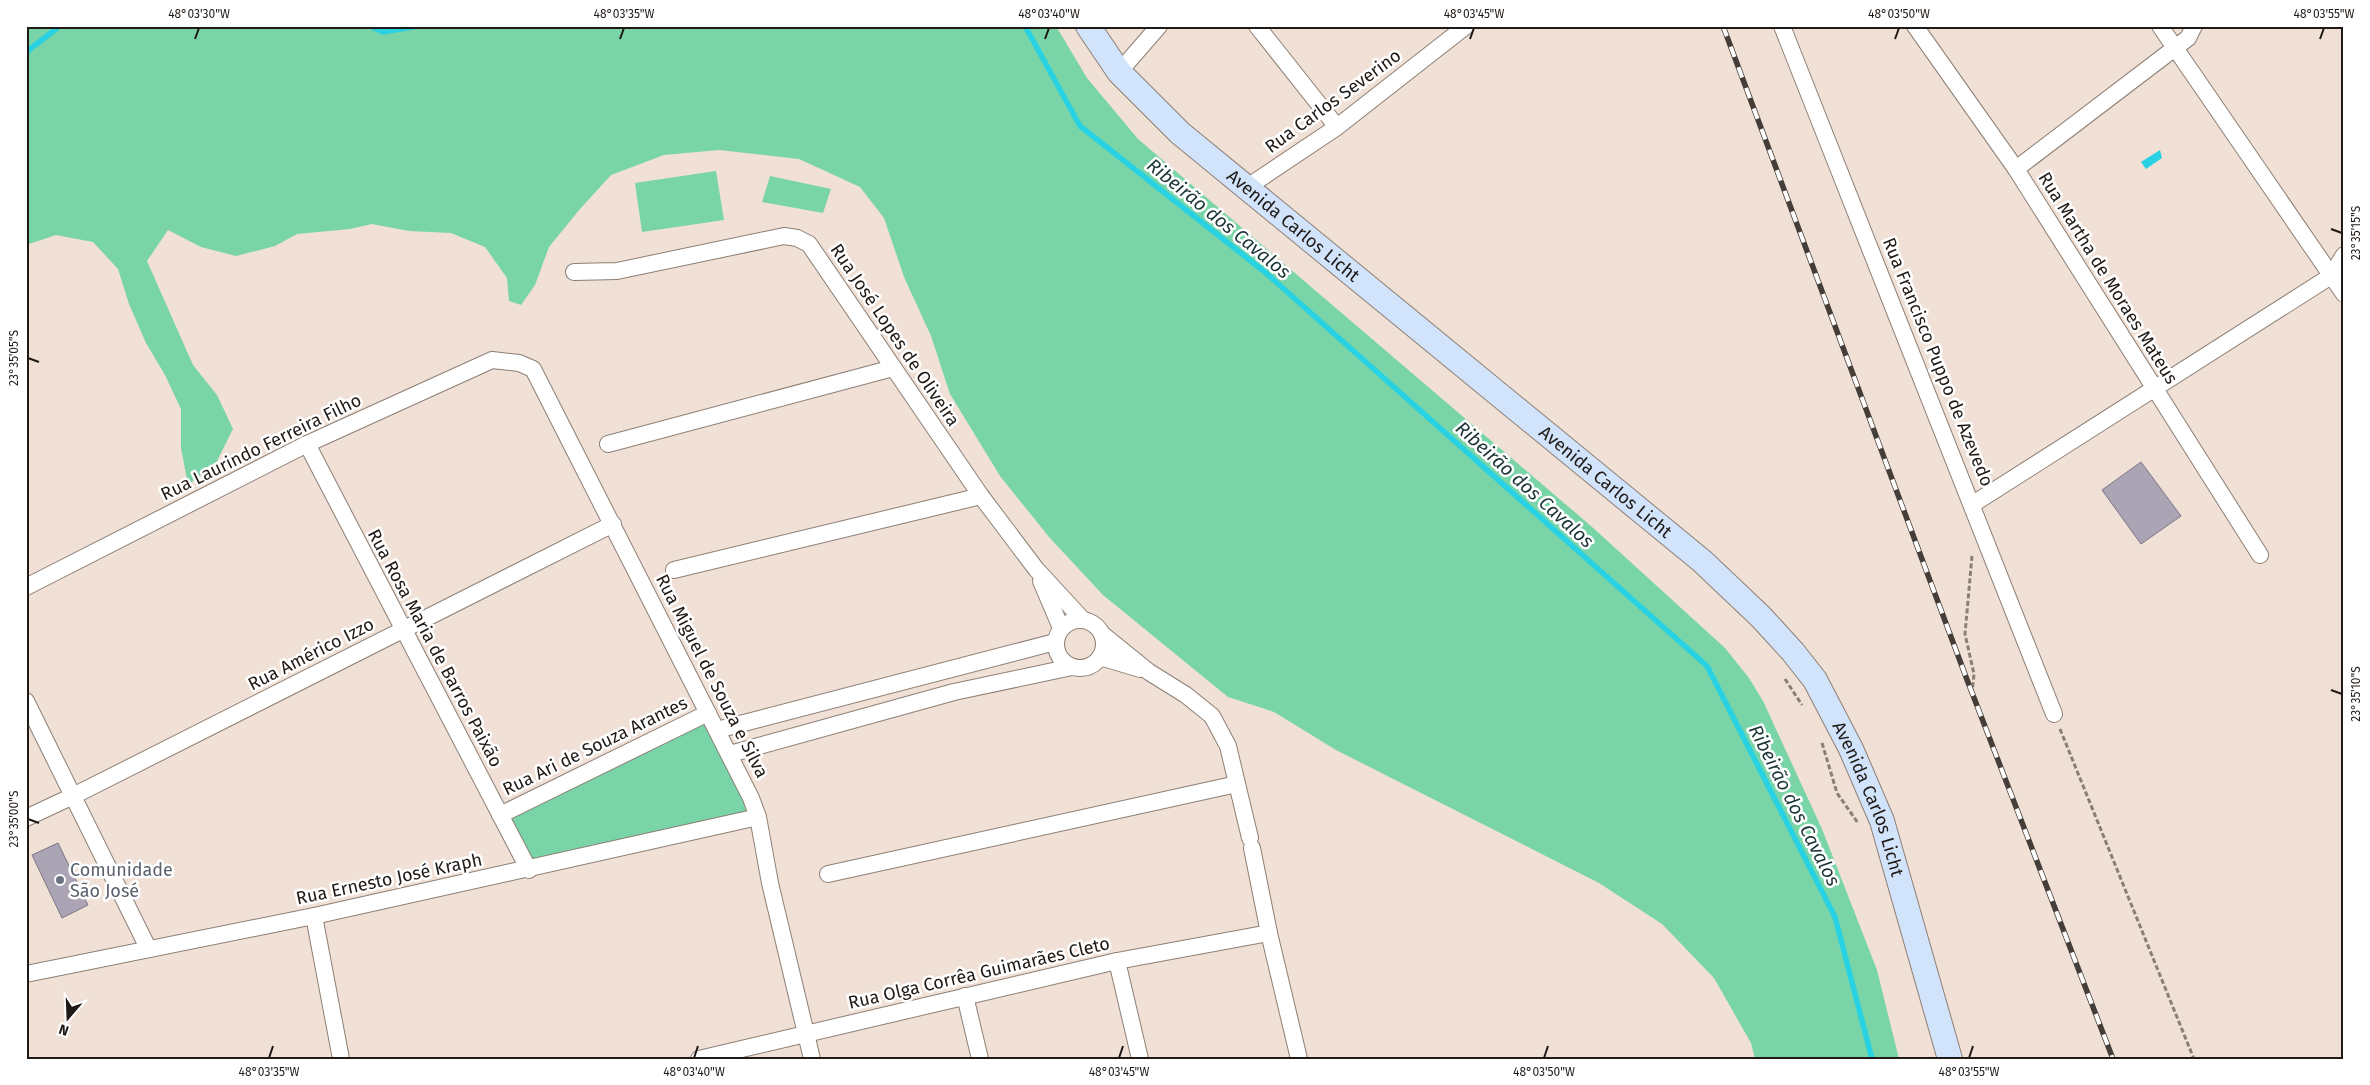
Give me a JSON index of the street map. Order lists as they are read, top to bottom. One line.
{"streets":{"main road":["Avenida Carlos Licht"],"street":["Rua Carlos Severino","Rua Martha de Moraes Mateus","Rua José Lopes de Oliveira","Rua Francisco Puppo de Azevedo","Rua Laurindo Ferreira Filho","Rua Rosa Maria de Barros Paixão","Rua Américo Izzo","Rua Miguel de Souza e Silva","Rua Ari de Souza Arantes","Rua Ernesto José Kraph","Rua Olga Corrêa Guimarães Cleto"]},"crossings":[["Rua Carlos Severino","Avenida Carlos Licht"],["Rua Laurindo Ferreira Filho","Rua Rosa Maria de Barros Paixão"],["Rua Laurindo Ferreira Filho","Rua Miguel de Souza e Silva"],["Rua Rosa Maria de Barros Paixão","Rua Américo Izzo"],["Rua Rosa Maria de Barros Paixão","Rua Ari de Souza Arantes"],["Rua Rosa Maria de Barros Paixão","Rua Ernesto José Kraph"],["Rua Américo Izzo","Rua Miguel de Souza e Silva"],["Rua Miguel de Souza e Silva","Rua Ari de Souza Arantes"],["Rua Miguel de Souza e Silva","Rua Ernesto José Kraph"],["Rua Miguel de Souza e Silva","Rua Olga Corrêa Guimarães Cleto"]],"water":["Ribeirão dos Cavalos"],"places":["Comunidade São José"],"north":"bottom","coordinates":["48°03'30\"W","48°03'35\"W","48°03'40\"W","48°03'45\"W","48°03'50\"W","48°03'55\"W","23°35'15\"S","23°35'05\"S","23°35'10\"S","23°35'00\"S"]}
